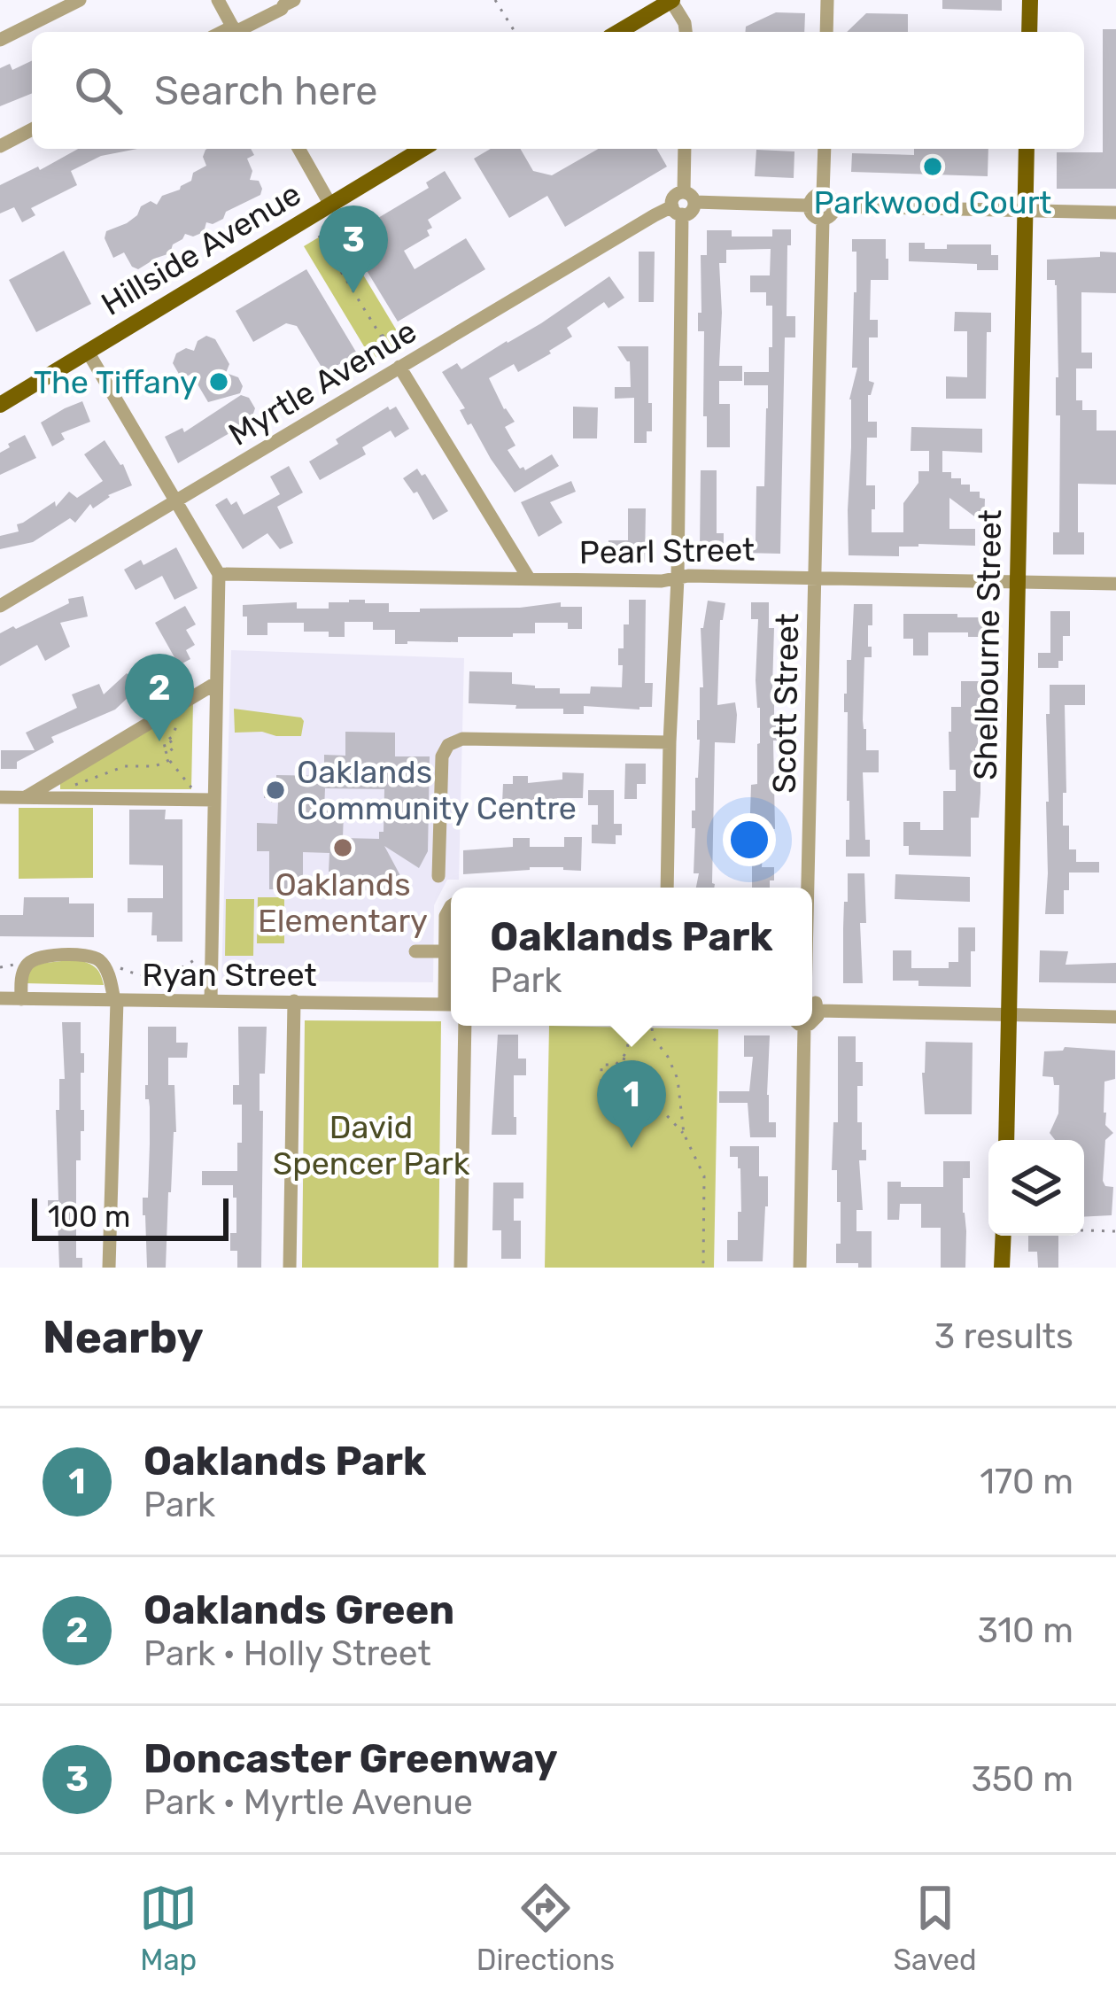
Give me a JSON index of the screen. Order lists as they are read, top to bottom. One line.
{"streets":{"main road":["Hillside Avenue","Shelbourne Street"],"street":["Myrtle Avenue","Pearl Street","Scott Street","Ryan Street"]},"crossings":[["Pearl Street","Shelbourne Street"],["Pearl Street","Scott Street"]],"parks":["David Spencer Park"],"places":["Parkwood Court","The Tiffany","Oaklands Community Centre","Oaklands Elementary"],"scale_bar":"100 m","page":{"search":"Search here","pins":["3","2","1"],"popup":["Oaklands Park","Park"],"scale":"100 m","heading":["Nearby","3 results"],"list":[{"mark":"1","name":"Oaklands Park","note":"Park","value":"170 m"},{"mark":"2","name":"Oaklands Green","note":"Park · Holly Street","value":"310 m"},{"mark":"3","name":"Doncaster Greenway","note":"Park · Myrtle Avenue","value":"350 m"}],"nav":["Map","Directions","Saved"]}}
